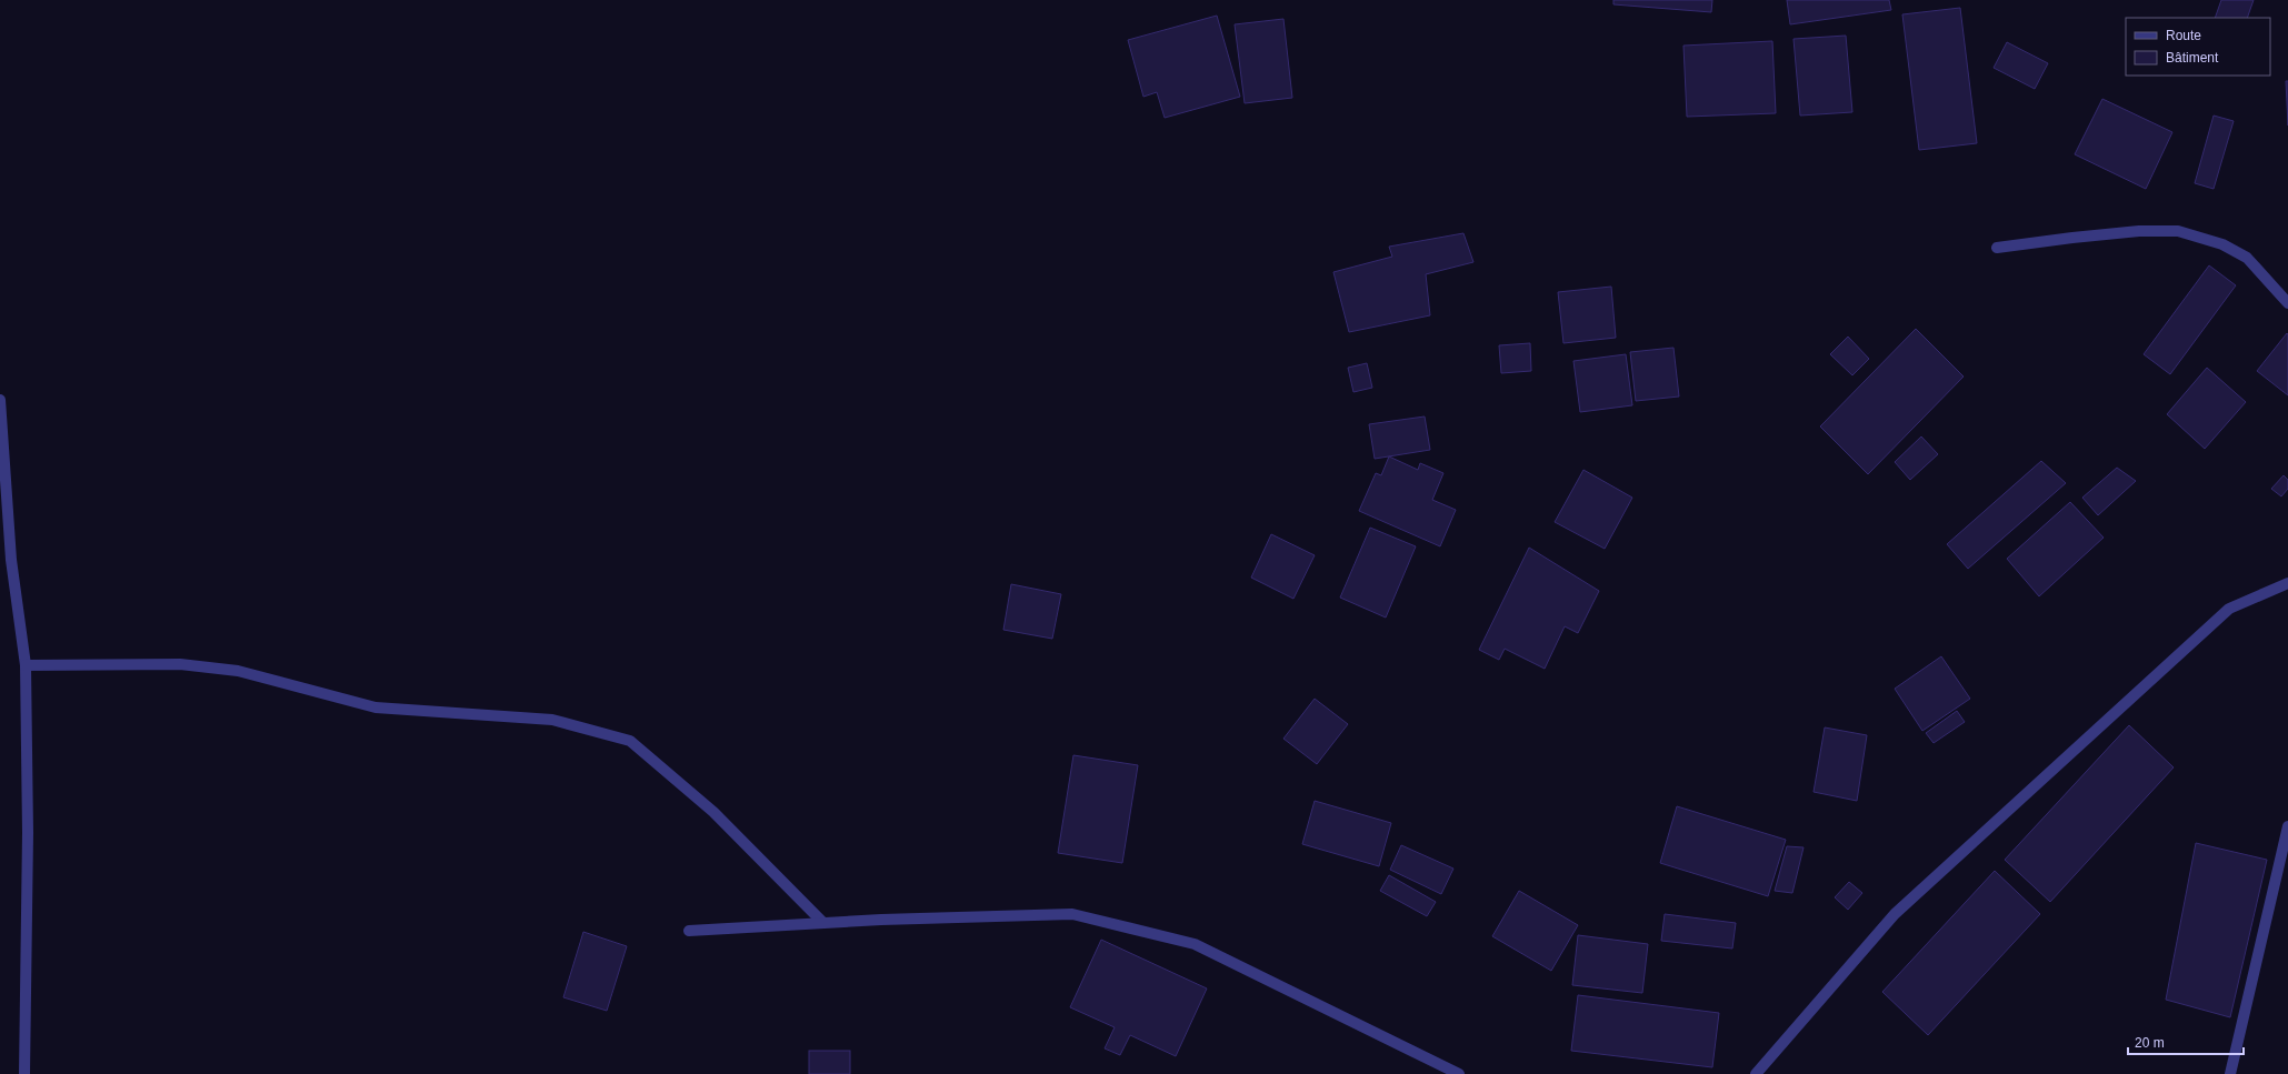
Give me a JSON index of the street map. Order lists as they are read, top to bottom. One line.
{"legend":["Route","Bâtiment"],"scale_bar":"20 m"}
